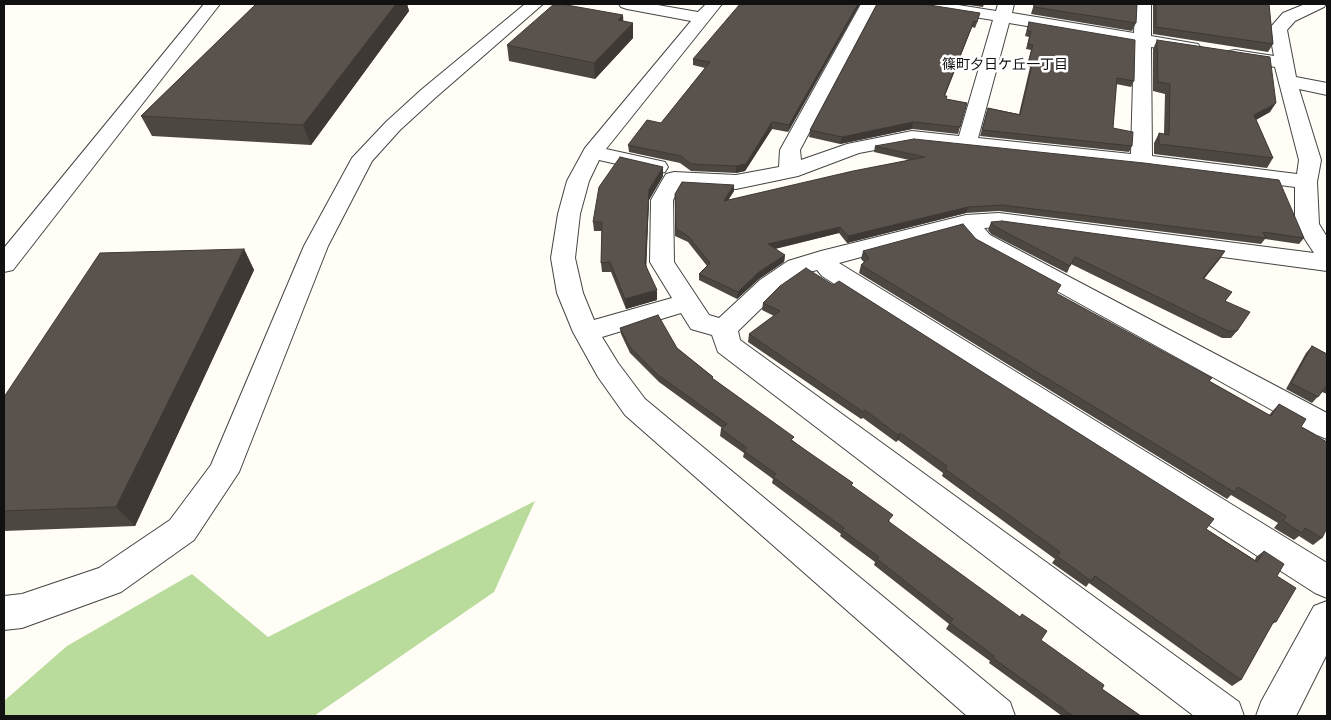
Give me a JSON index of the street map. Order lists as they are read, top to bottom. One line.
{"districts":["篠町夕日ケ丘一丁目"]}
